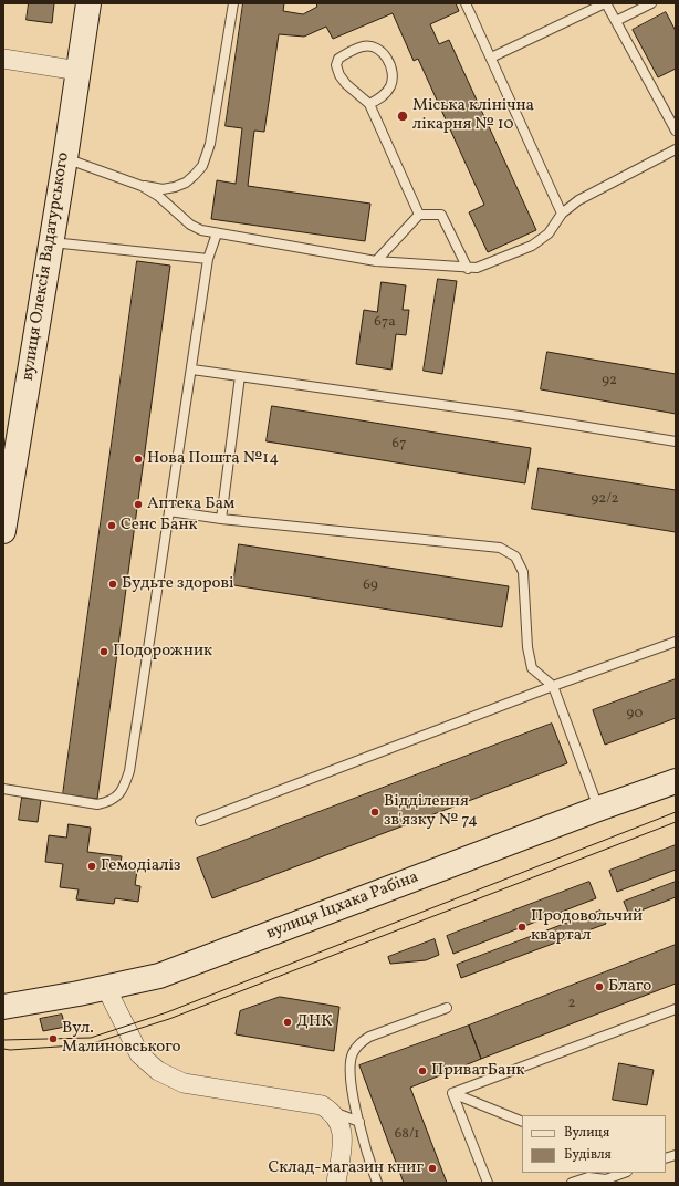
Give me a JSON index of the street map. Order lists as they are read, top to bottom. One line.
{"streets":{"street":["вулиця Олексія Вадатурського","вулиця Іцхака Рабіна"]},"places":["Міська клінічна лікарня № 10","Нова Пошта №14","Аптека Бам","Сенс Банк","Будьте здорові","Подорожник","Відділення зв'язку № 74","Гемодіаліз","Продовольчий квартал","Благо","ДНК","Вул. Малиновського","ПриватБанк","Склад-магазин книг"],"house_numbers":["67а","92","67","92/2","69","90","2","68/1"],"legend":["Вулиця","Будівля"]}
